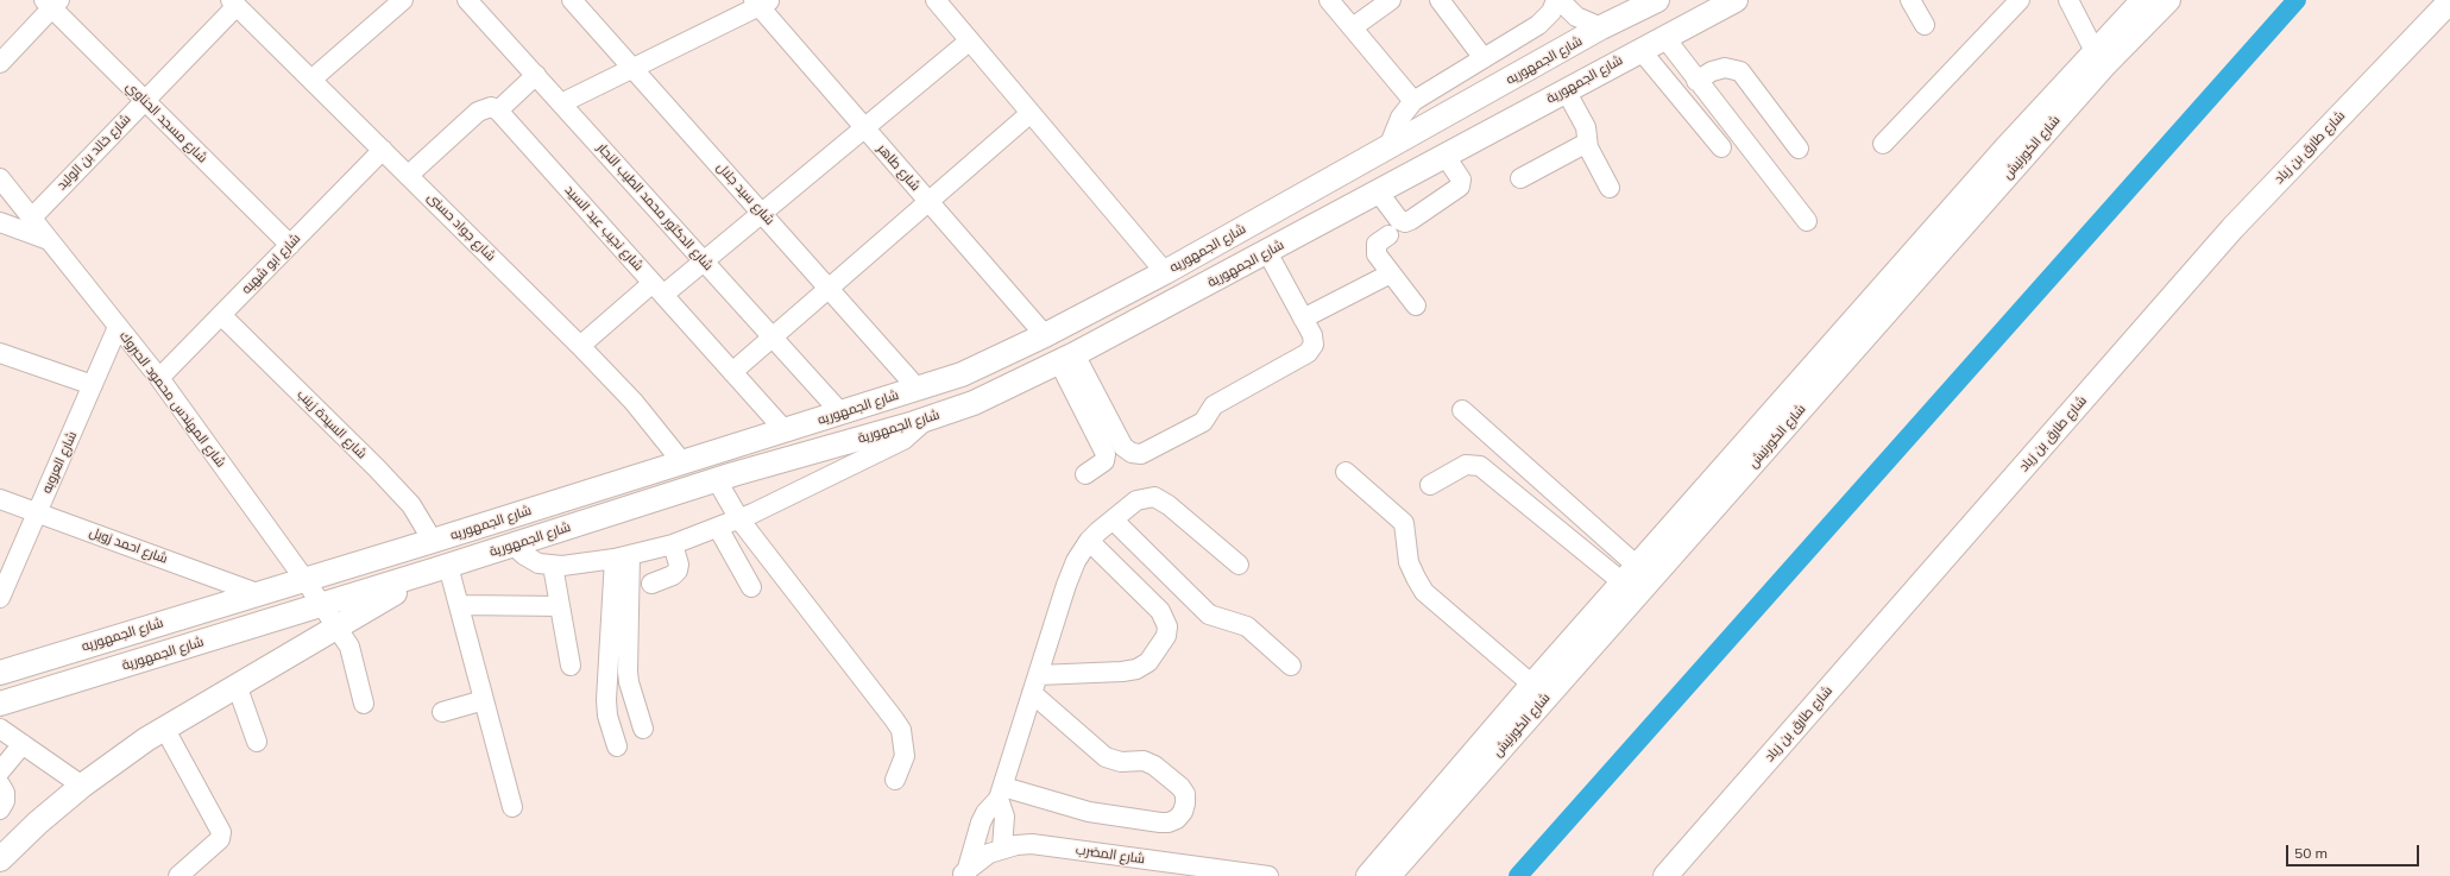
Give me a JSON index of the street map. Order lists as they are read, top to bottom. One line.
{"streets":{"main road":["شارع الجمهوريه","شارع الجمهورية","شارع الكورنيش","شارع طارق بن زياد"],"street":["شارع مسجد الحناوي","شارع خالد بن الوليد","شارع طاهر","شارع سيد جلال","شارع الدكتور محمد الطيب النجار","شارع جواد حسنى","شارع نجيب عبد السيد","شارع ابو شهبه","شارع المهندس محمود الحبروك","شارع السيدة زينب","شارع العروبه","شارع احمد زويل","شارع المضرب"]},"crossings":[["شارع الجمهوريه","شارع طاهر"],["شارع الجمهوريه","شارع سيد جلال"],["شارع الجمهوريه","شارع الدكتور محمد الطيب النجار"],["شارع الجمهوريه","شارع جواد حسنى"],["شارع الجمهوريه","شارع نجيب عبد السيد"],["شارع الجمهوريه","شارع المهندس محمود الحبروك"],["شارع الجمهوريه","شارع السيدة زينب"],["شارع الجمهوريه","شارع احمد زويل"],["شارع الجمهورية","شارع المهندس محمود الحبروك"],["شارع مسجد الحناوي","شارع خالد بن الوليد"],["شارع مسجد الحناوي","شارع ابو شهبه"],["شارع خالد بن الوليد","شارع جواد حسنى"],["شارع خالد بن الوليد","شارع المهندس محمود الحبروك"],["شارع جواد حسنى","شارع ابو شهبه"],["شارع ابو شهبه","شارع المهندس محمود الحبروك"],["شارع ابو شهبه","شارع السيدة زينب"],["شارع المهندس محمود الحبروك","شارع العروبه"],["شارع العروبه","شارع احمد زويل"]],"scale_bar":"50 m"}
